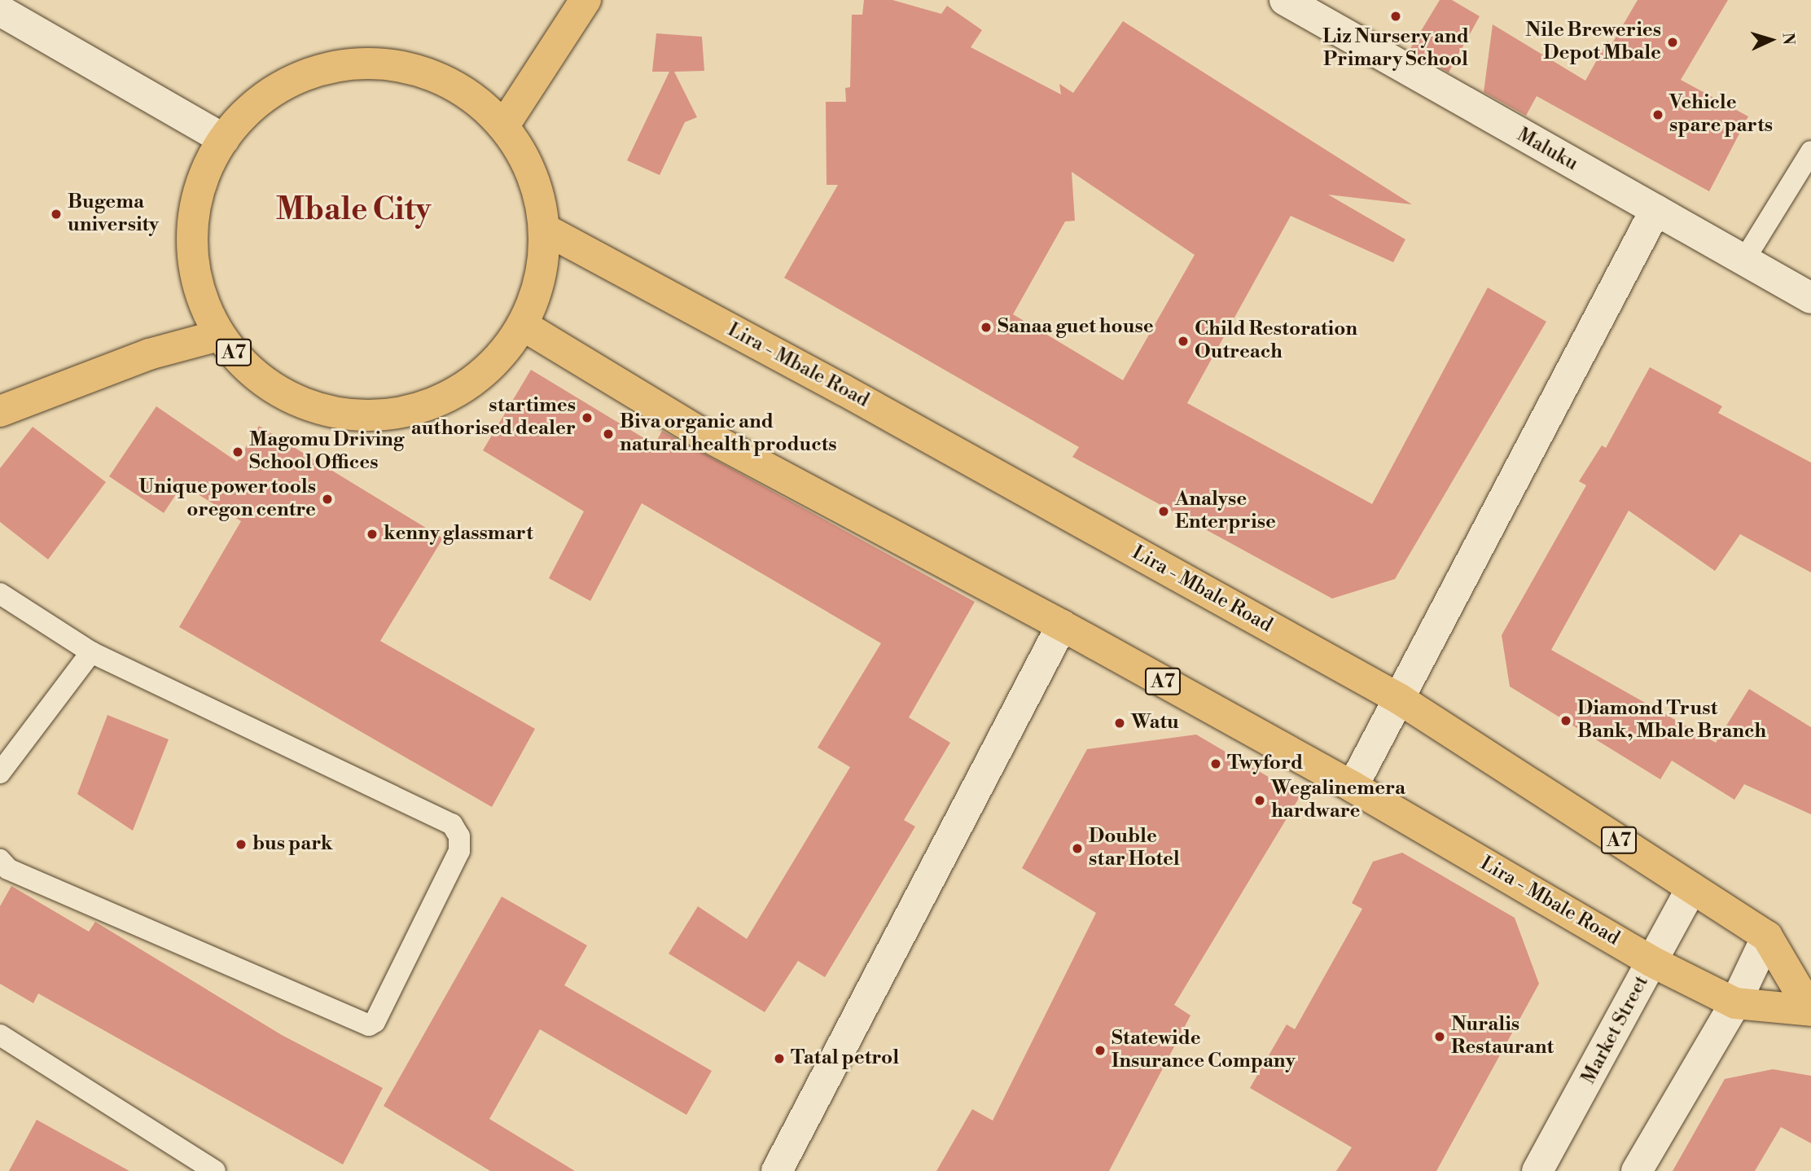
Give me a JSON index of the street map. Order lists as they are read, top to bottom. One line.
{"streets":{"main road":["A7","Lira - Mbale Road"],"street":["Maluku","Market Street"]},"crossings":[["A7","Lira - Mbale Road"],["Lira - Mbale Road","Market Street"]],"districts":["Mbale City"],"places":["Liz Nursery and Primary School","Nile Breweries Depot Mbale","Vehicle spare parts","Bugema university","Sanaa guet house","Child Restoration Outreach","startimes authorised dealer","Biva organic and natural health products","Magomu Driving School Offices","Unique power tools oregon centre","Analyse Enterprise","kenny glassmart","Diamond Trust Bank, Mbale Branch","Watu","Twyford","Wegalinemera hardware","bus park","Double star Hotel","Nuralis Restaurant","Statewide Insurance Company","Tatal petrol"],"north":"right"}
